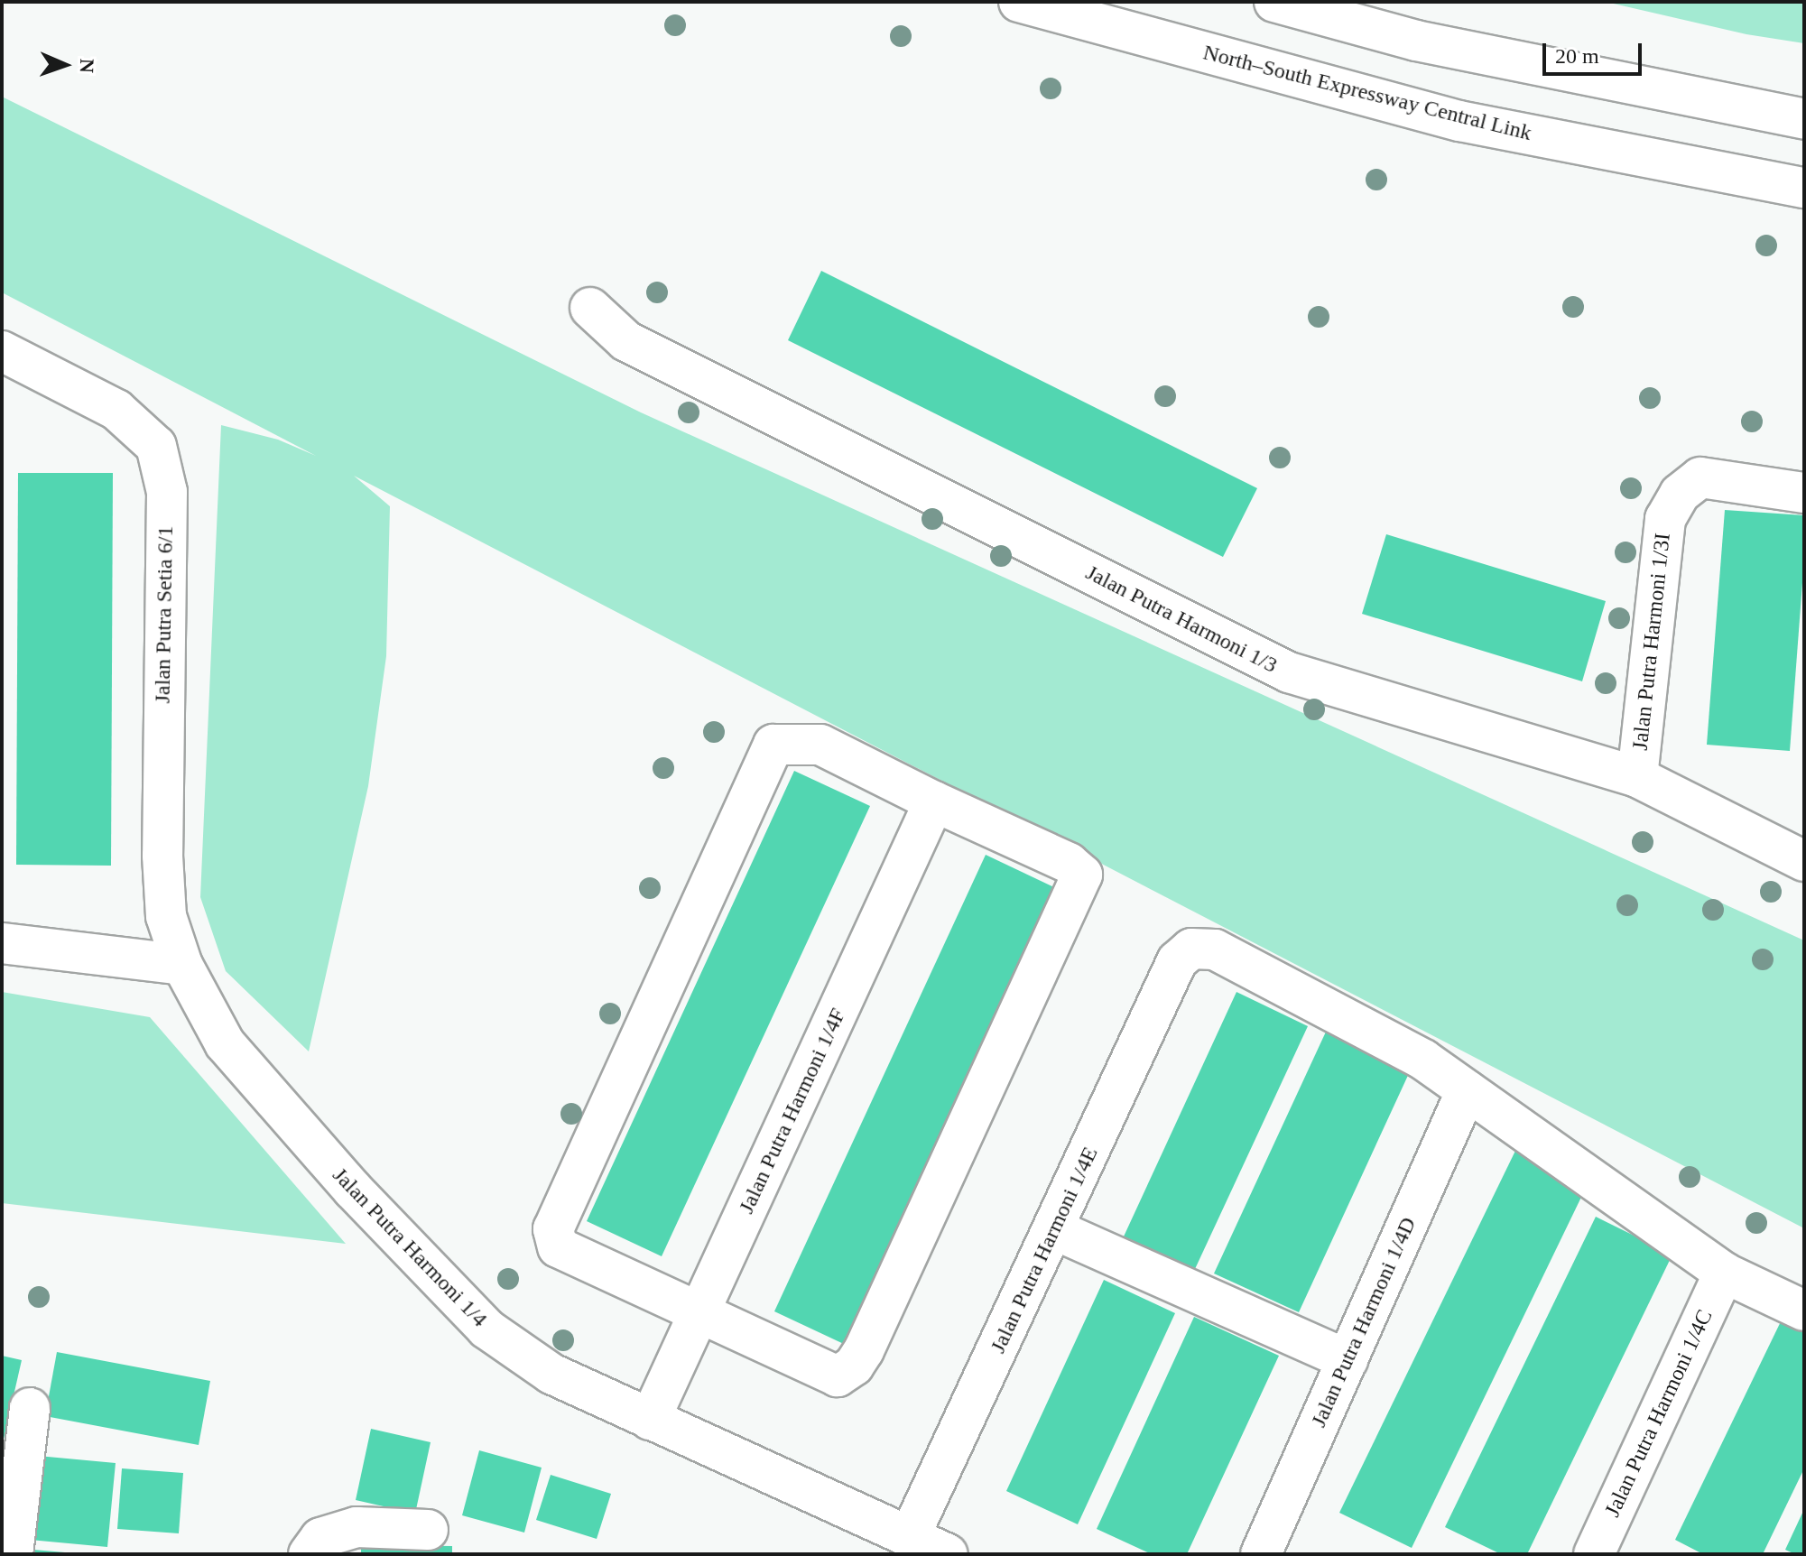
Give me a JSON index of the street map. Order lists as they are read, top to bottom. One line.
{"streets":{"main road":["North–South Expressway Central Link","Jalan Putra Setia 6/1","Jalan Putra Harmoni 1/3","Jalan Putra Harmoni 1/3I","Jalan Putra Harmoni 1/4F","Jalan Putra Harmoni 1/4","Jalan Putra Harmoni 1/4E","Jalan Putra Harmoni 1/4D","Jalan Putra Harmoni 1/4C"]},"crossings":[["Jalan Putra Setia 6/1","Jalan Putra Harmoni 1/4"],["Jalan Putra Harmoni 1/3","Jalan Putra Harmoni 1/3I"],["Jalan Putra Harmoni 1/4F","Jalan Putra Harmoni 1/4"],["Jalan Putra Harmoni 1/4","Jalan Putra Harmoni 1/4E"],["Jalan Putra Harmoni 1/4E","Jalan Putra Harmoni 1/4D"]],"scale_bar":"20 m","north":"right"}
